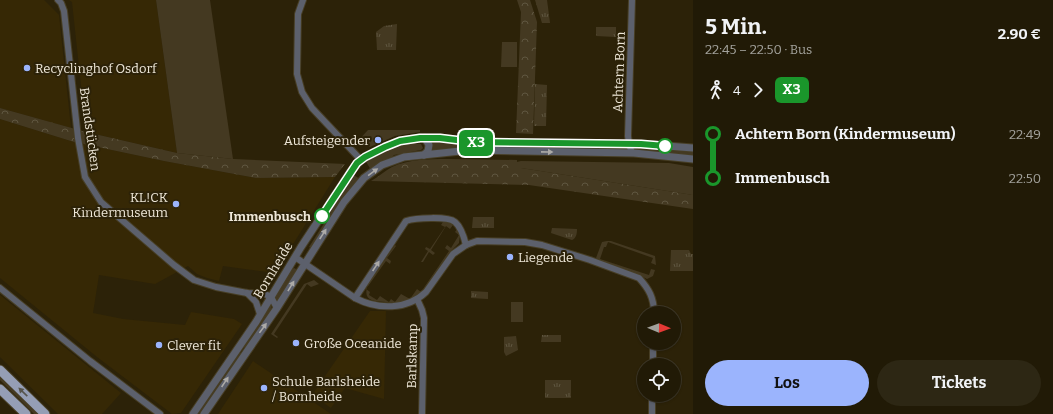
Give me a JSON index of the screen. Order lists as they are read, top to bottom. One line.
{"streets":{"street":["Achtern Born","Brandstücken","Bornheide","Barlskamp"]},"crossings":[["Achtern Born","Bornheide"],["Brandstücken","Bornheide"]],"places":["Recyclinghof Osdorf","Aufsteigender","KL!CK Kindermuseum","Immenbusch","Liegende","Große Oceanide","Clever fit","Schule Barlsheide / Bornheide"],"lines":["bus line X3"],"north":"right","page":{"on_map":"X3","heading":["5 Min.","22:45 – 22:50 · Bus","2.90 €"],"legs":["4","X3"],"list":[{"name":"Achtern Born (Kindermuseum)","value":"22:49"},{"name":"Immenbusch","value":"22:50"}],"buttons":["Los","Tickets"]}}
